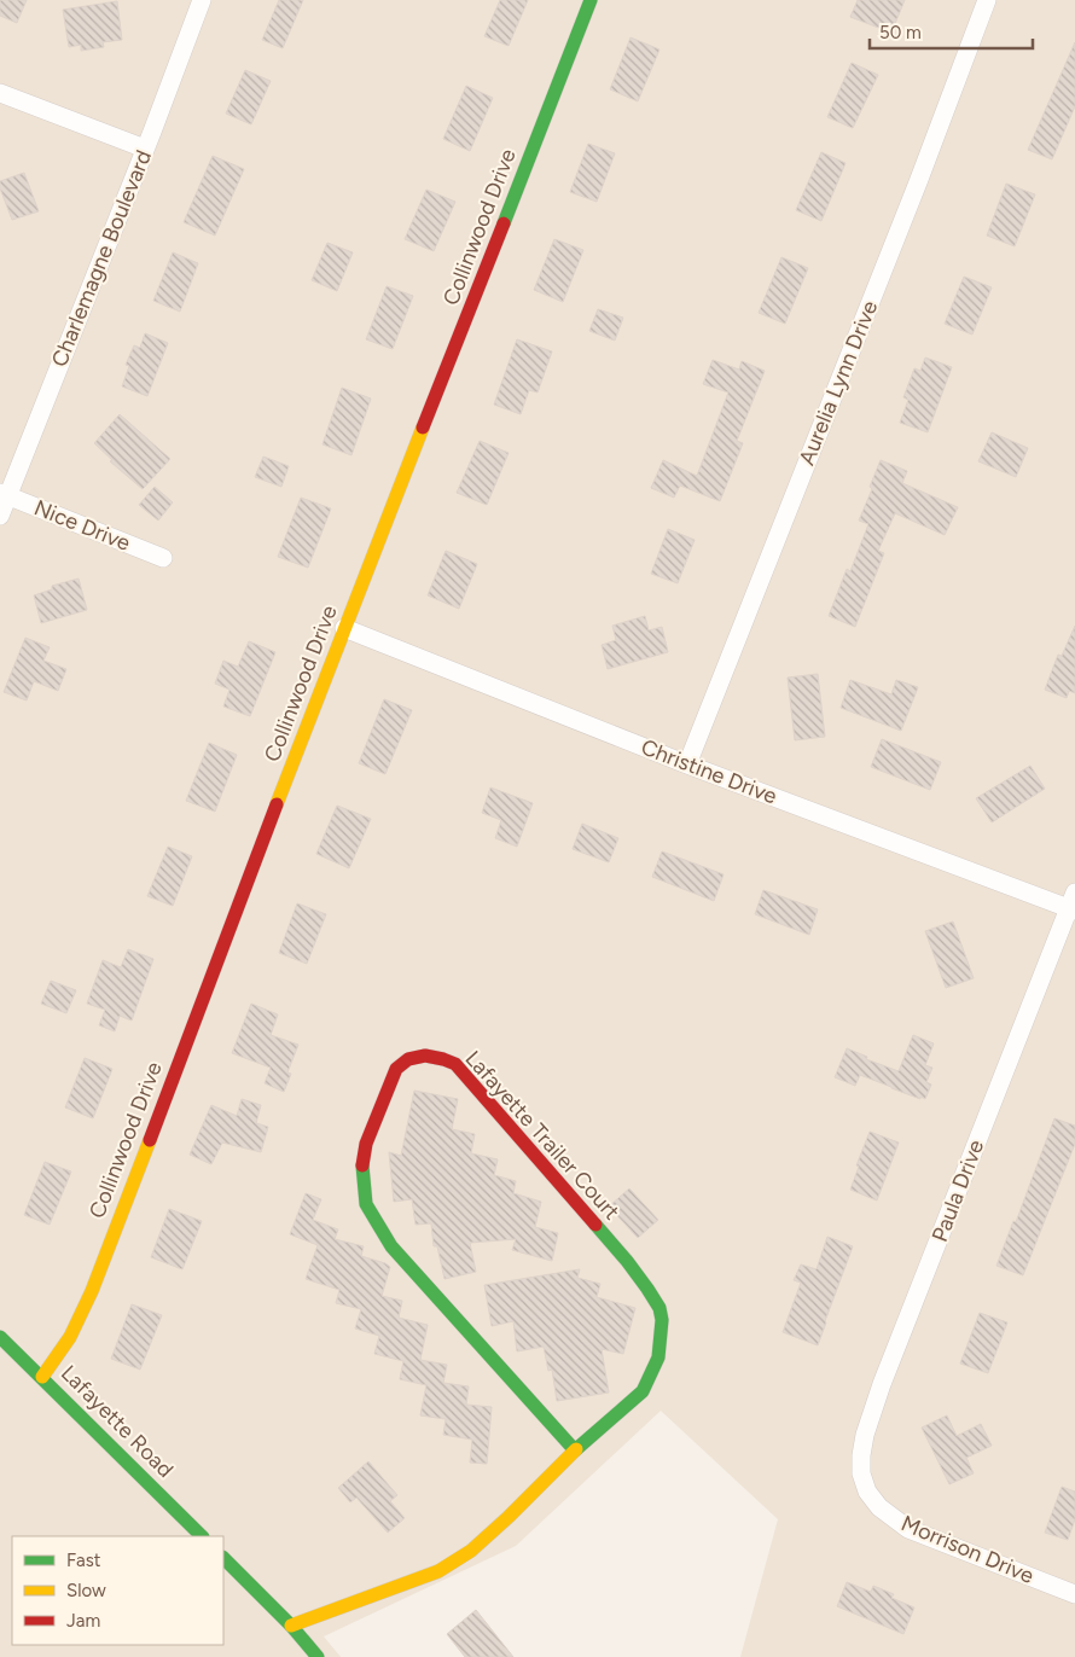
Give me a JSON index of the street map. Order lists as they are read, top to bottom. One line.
{"streets":{"street":["Collinwood Drive","Charlemagne Boulevard","Aurelia Lynn Drive","Nice Drive","Christine Drive","Lafayette Trailer Court","Paula Drive","Lafayette Road","Morrison Drive"]},"crossings":[["Collinwood Drive","Christine Drive"],["Collinwood Drive","Lafayette Road"],["Charlemagne Boulevard","Nice Drive"],["Aurelia Lynn Drive","Christine Drive"],["Christine Drive","Paula Drive"],["Paula Drive","Morrison Drive"]],"legend":["Fast","Slow","Jam"],"scale_bar":"50 m"}
